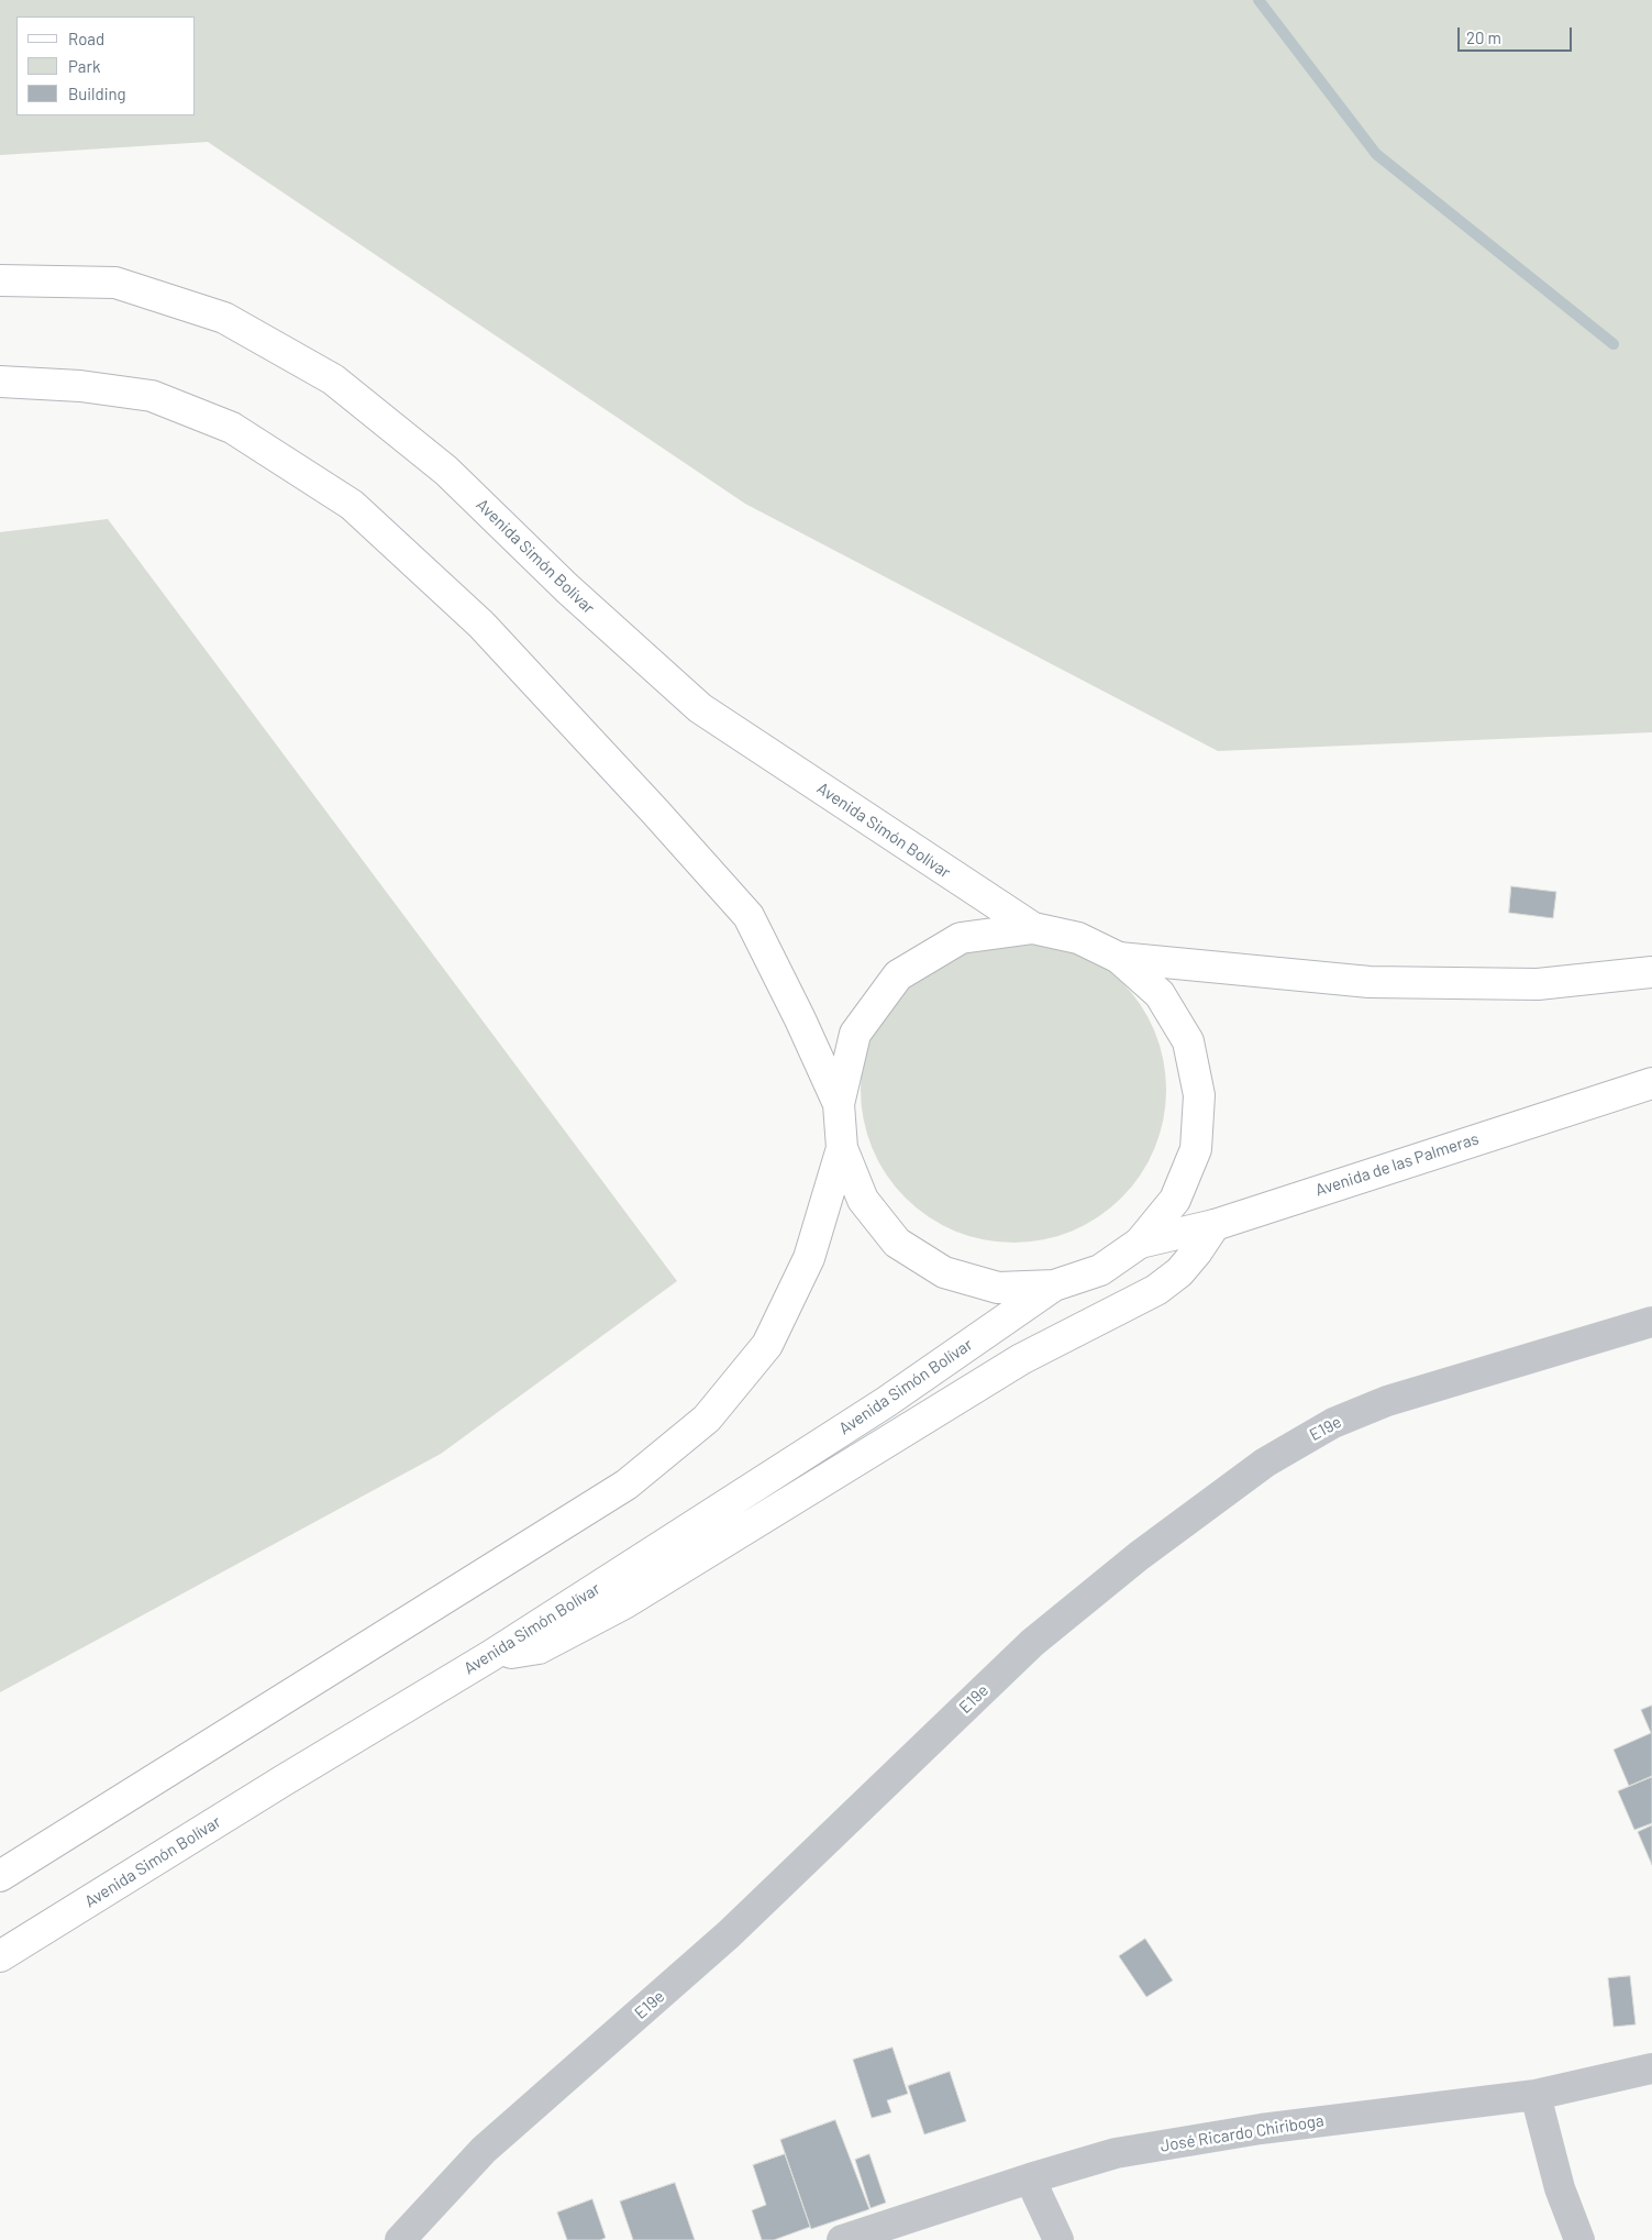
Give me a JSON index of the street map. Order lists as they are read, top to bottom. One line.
{"streets":{"main road":["Avenida Simón Bolívar","Avenida de las Palmeras"],"street":["E19e","José Ricardo Chiriboga"]},"legend":["Road","Park","Building"],"scale_bar":"20 m"}
